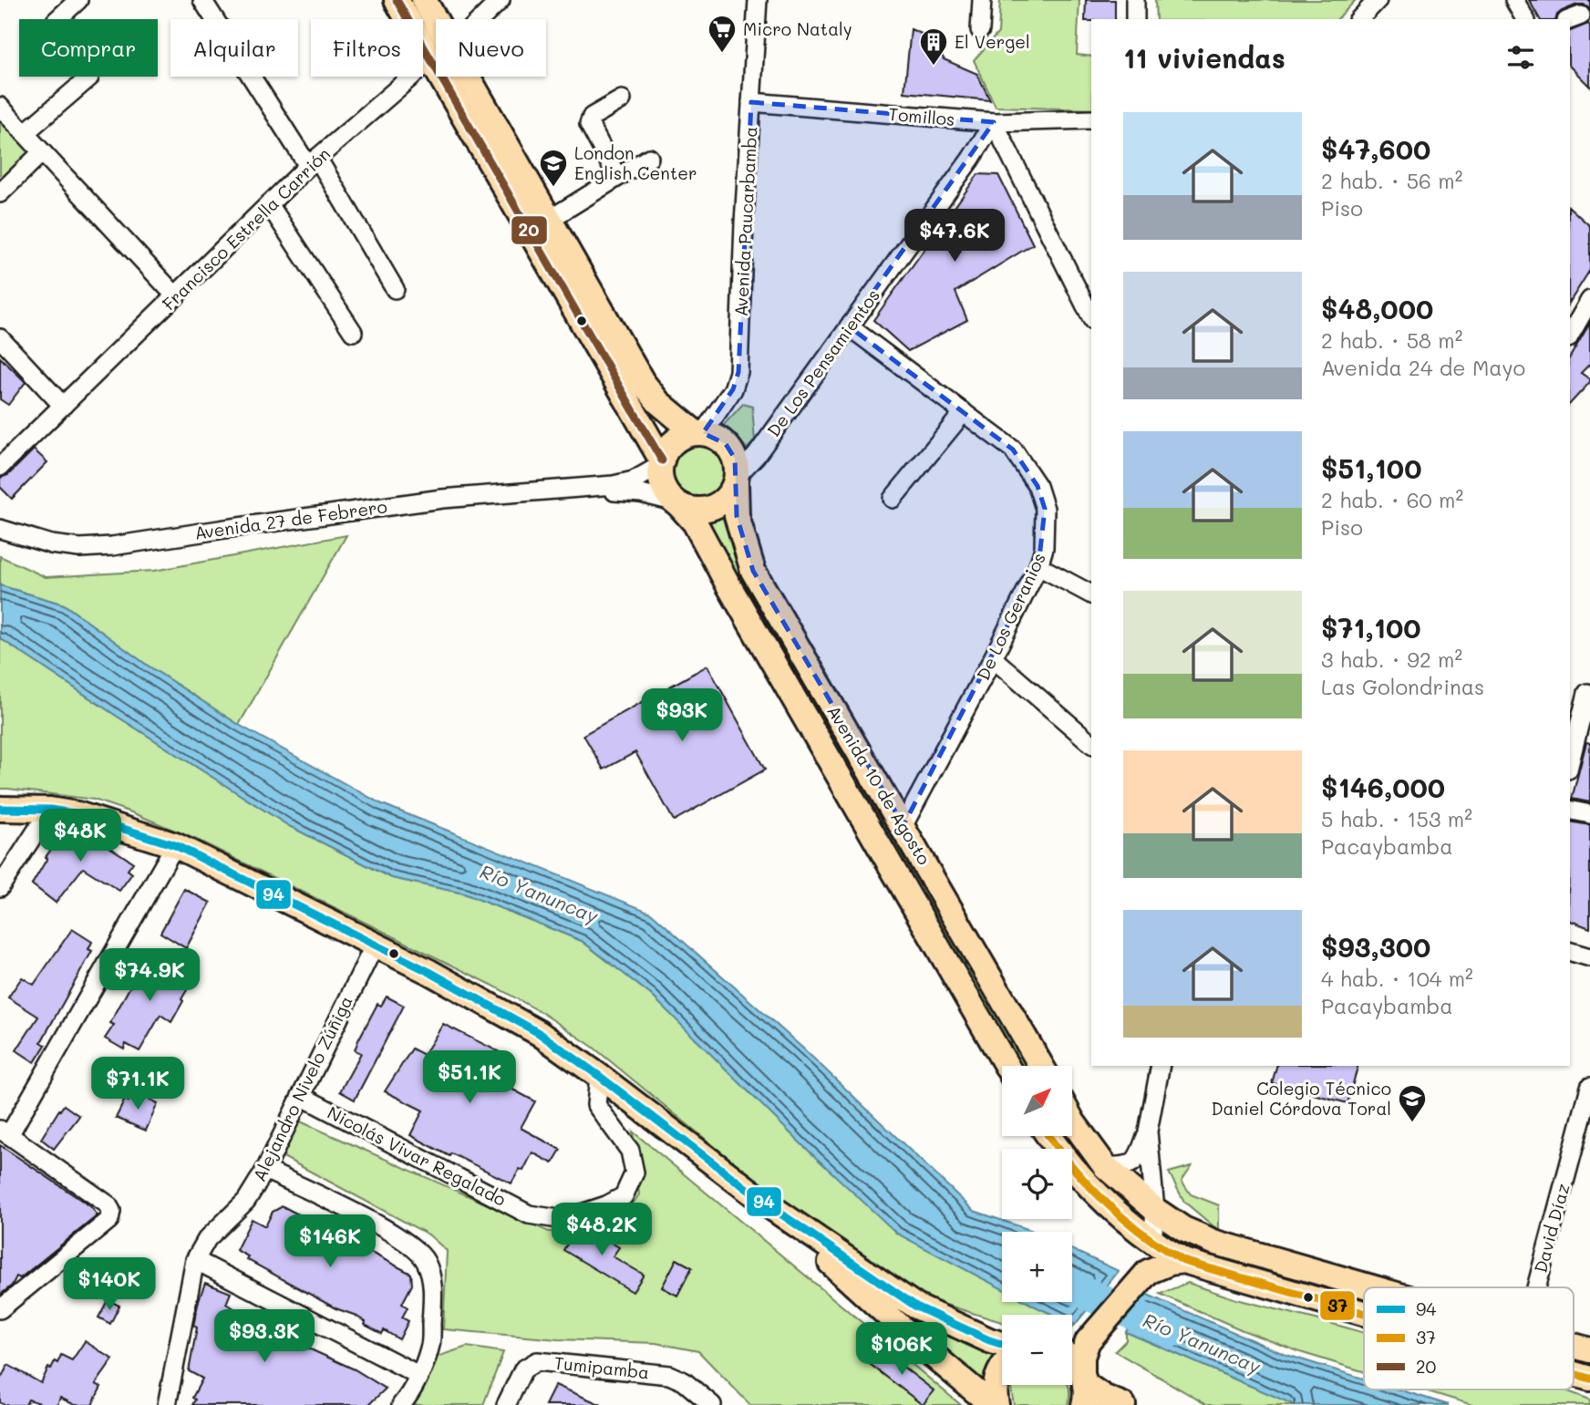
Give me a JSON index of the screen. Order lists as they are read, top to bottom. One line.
{"streets":{"main road":["Avenida 10 de Agosto"],"street":["Tomillos","Avenida Paucarbamba","Francisco Estrella Carrión","De Los Pensamientos","Avenida 27 de Febrero","De Los Geranios","Alejandro Nivelo Zúñiga","Nicolás Vivar Regalado","David Díaz","Tumipamba"]},"crossings":[["Tomillos","Avenida Paucarbamba"],["Tomillos","De Los Pensamientos"],["Avenida Paucarbamba","De Los Pensamientos"],["Avenida Paucarbamba","Avenida 27 de Febrero"],["Avenida Paucarbamba","Avenida 10 de Agosto"],["De Los Pensamientos","Avenida 27 de Febrero"],["De Los Pensamientos","De Los Geranios"],["De Los Pensamientos","Avenida 10 de Agosto"],["Avenida 27 de Febrero","Avenida 10 de Agosto"],["De Los Geranios","Avenida 10 de Agosto"],["Alejandro Nivelo Zúñiga","Nicolás Vivar Regalado"]],"water":["Río Yanuncay"],"places":{"supermarket":["Micro Nataly"],"building":["El Vergel"],"school or university":["London English Center","Colegio Técnico Daniel Córdova Toral"]},"lines":["transit line 20","transit line 94","transit line 37"],"legend":["94","37","20"],"north":"top right","page":{"chip":["Comprar","Alquilar","Filtros","Nuevo"],"heading":"11 viviendas","list":[{"name":"$47,600","note":"2 hab. · 56 m² · Piso"},{"name":"$48,000","note":"2 hab. · 58 m² · Avenida 24 de Mayo"},{"name":"$51,100","note":"2 hab. · 60 m² · Piso"},{"name":"$71,100","note":"3 hab. · 92 m² · Las Golondrinas"},{"name":"$146,000","note":"5 hab. · 153 m² · Pacaybamba"},{"name":"$93,300","note":"4 hab. · 104 m² · Pacaybamba"}],"price":["$47.6K","$93K","$48K","$74.9K","$51.1K","$71.1K","$48.2K","$146K","$140K","$93.3K","$106K"],"map_buttons":["+","−"]}}
